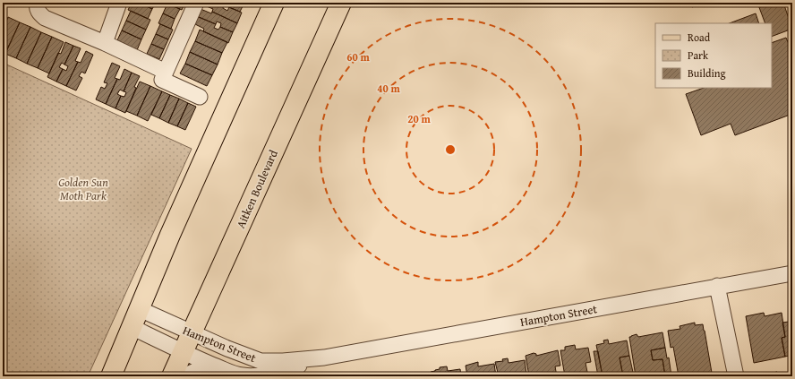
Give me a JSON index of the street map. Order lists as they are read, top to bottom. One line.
{"streets":{"main road":["Aitken Boulevard"],"street":["Hampton Street"]},"crossings":[["Aitken Boulevard","Hampton Street"]],"parks":["Golden Sun Moth Park"],"legend":["Road","Park","Building"],"rings":["60 m","40 m","20 m"]}
